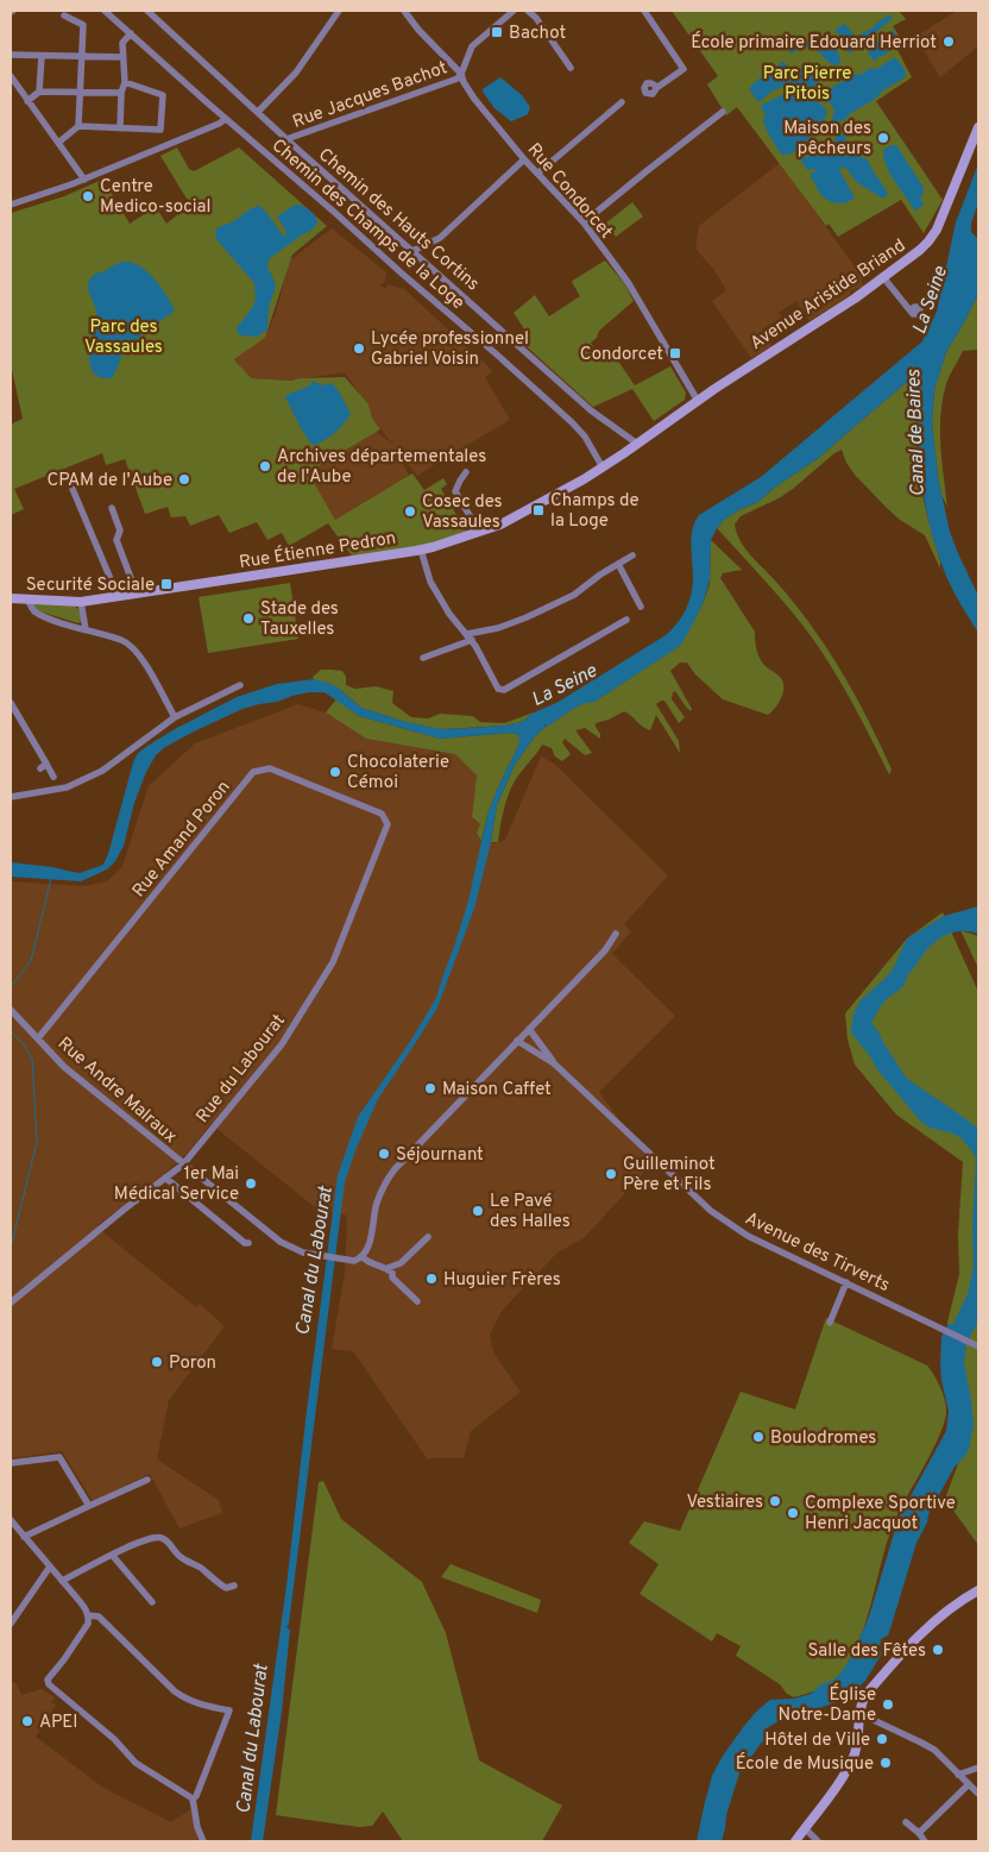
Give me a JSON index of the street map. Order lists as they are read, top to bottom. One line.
{"streets":{"street":["Rue Jacques Bachot","Rue Condorcet","Chemin des Hauts Cortins","Chemin des Champs de la Loge","Avenue Aristide Briand","Rue Étienne Pedron","Rue Amand Poron","Rue du Labourat","Rue Andre Malraux","Avenue des Tirverts"]},"crossings":[["Rue Jacques Bachot","Rue Condorcet"],["Rue Jacques Bachot","Chemin des Hauts Cortins"],["Rue Condorcet","Avenue Aristide Briand"],["Rue Condorcet","Rue Étienne Pedron"],["Chemin des Hauts Cortins","Rue Étienne Pedron"],["Chemin des Champs de la Loge","Rue Étienne Pedron"],["Avenue Aristide Briand","Rue Étienne Pedron"],["Rue Amand Poron","Rue du Labourat"],["Rue Amand Poron","Rue Andre Malraux"],["Rue du Labourat","Rue Andre Malraux"]],"water":["La Seine","Canal de Baires","Canal du Labourat"],"parks":["Parc Pierre Pitois","Parc des Vassaules"],"places":{"transit":["Bachot","Condorcet","Champs de la Loge","Securité Sociale"],"other":["École primaire Edouard Herriot","Maison des pêcheurs","Centre Medico-social","Lycée professionnel Gabriel Voisin","Archives départementales de l'Aube","CPAM de l'Aube","Cosec des Vassaules","Stade des Tauxelles","Chocolaterie Cémoi","Maison Caffet","Séjournant","Guilleminot Père et Fils","1er Mai Médical Service","Le Pavé des Halles","Huguier Frères","Poron","Boulodromes","Vestiaires","Complexe Sportive Henri Jacquot","Salle des Fêtes","Église Notre-Dame","APEI","Hôtel de Ville","École de Musique"]}}
